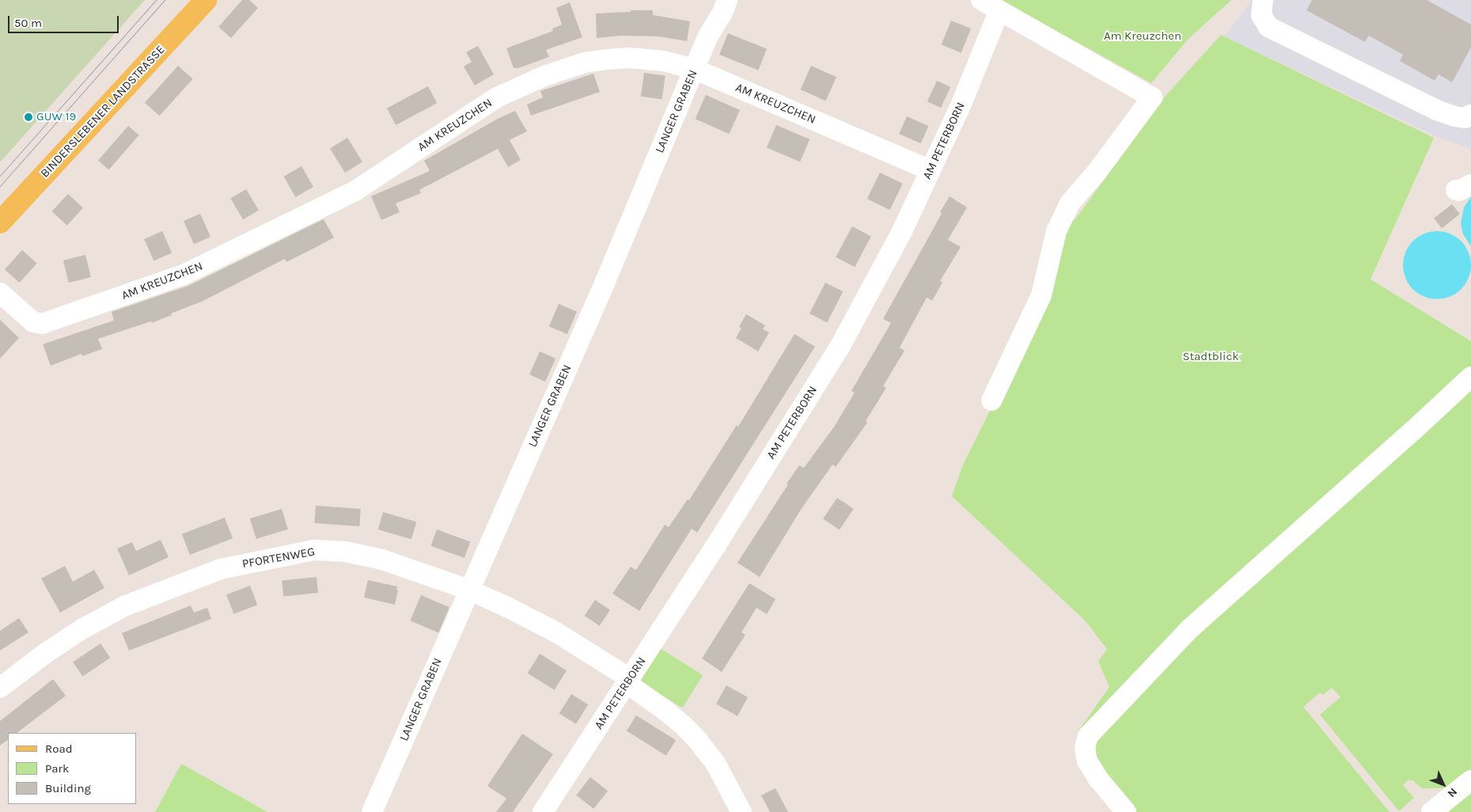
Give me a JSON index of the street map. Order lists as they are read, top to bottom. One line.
{"streets":{"main road":["BINDERSLEBENER LANDSTRASSE"],"street":["AM KREUZCHEN","LANGER GRABEN","AM PETERBORN","PFORTENWEG"]},"crossings":[["AM KREUZCHEN","LANGER GRABEN"],["AM KREUZCHEN","AM PETERBORN"],["LANGER GRABEN","PFORTENWEG"],["AM PETERBORN","PFORTENWEG"]],"parks":["Am Kreuzchen","Stadtblick"],"places":["GUW 19"],"legend":["Road","Park","Building"],"scale_bar":"50 m","north":"bottom right"}
